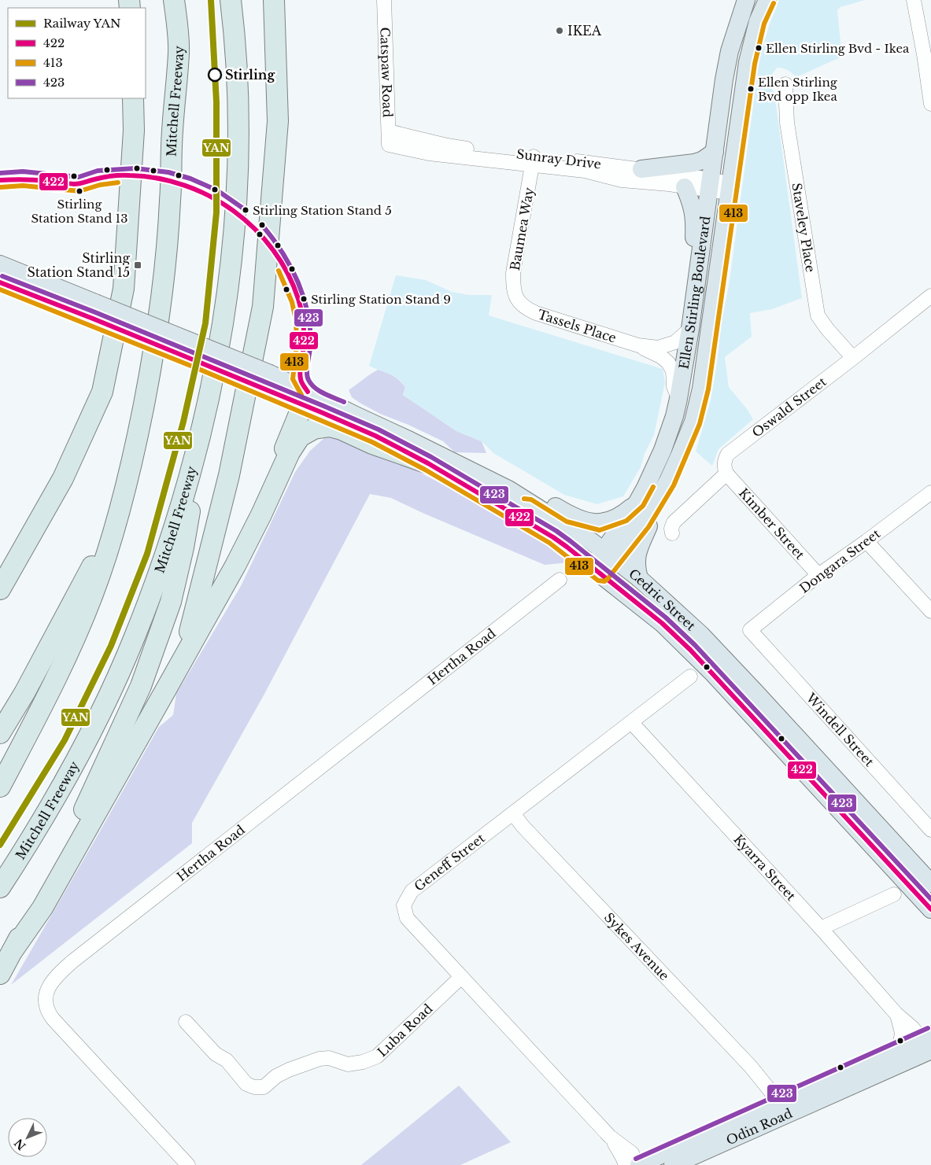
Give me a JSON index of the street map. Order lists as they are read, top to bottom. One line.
{"streets":{"highway":["Mitchell Freeway"],"main road":["Ellen Stirling Boulevard","Cedric Street","Odin Road"],"street":["Catspaw Road","Sunray Drive","Staveley Place","Baumea Way","Tassels Place","Oswald Street","Kimber Street","Dongara Street","Hertha Road","Windell Street","Geneff Street","Kyarra Street","Sykes Avenue","Luba Road"]},"crossings":[["Catspaw Road","Sunray Drive"],["Sunray Drive","Baumea Way"],["Sunray Drive","Ellen Stirling Boulevard"],["Staveley Place","Oswald Street"],["Baumea Way","Tassels Place"],["Ellen Stirling Boulevard","Tassels Place"],["Ellen Stirling Boulevard","Cedric Street"],["Oswald Street","Kimber Street"],["Kimber Street","Dongara Street"],["Dongara Street","Windell Street"],["Geneff Street","Kyarra Street"],["Geneff Street","Sykes Avenue"],["Geneff Street","Luba Road"],["Geneff Street","Odin Road"],["Kyarra Street","Odin Road"],["Sykes Avenue","Odin Road"]],"places":{"other":["IKEA","Ellen Stirling Bvd - Ikea","Stirling","Ellen Stirling Bvd opp Ikea","Stirling Station Stand 13","Stirling Station Stand 5","Stirling Station Stand 9"],"transit":["Stirling Station Stand 15"]},"lines":["rail line YAN","transit line 413","transit line 423","transit line 422"],"legend":["Railway YAN","422","413","423"],"north":"bottom left"}
